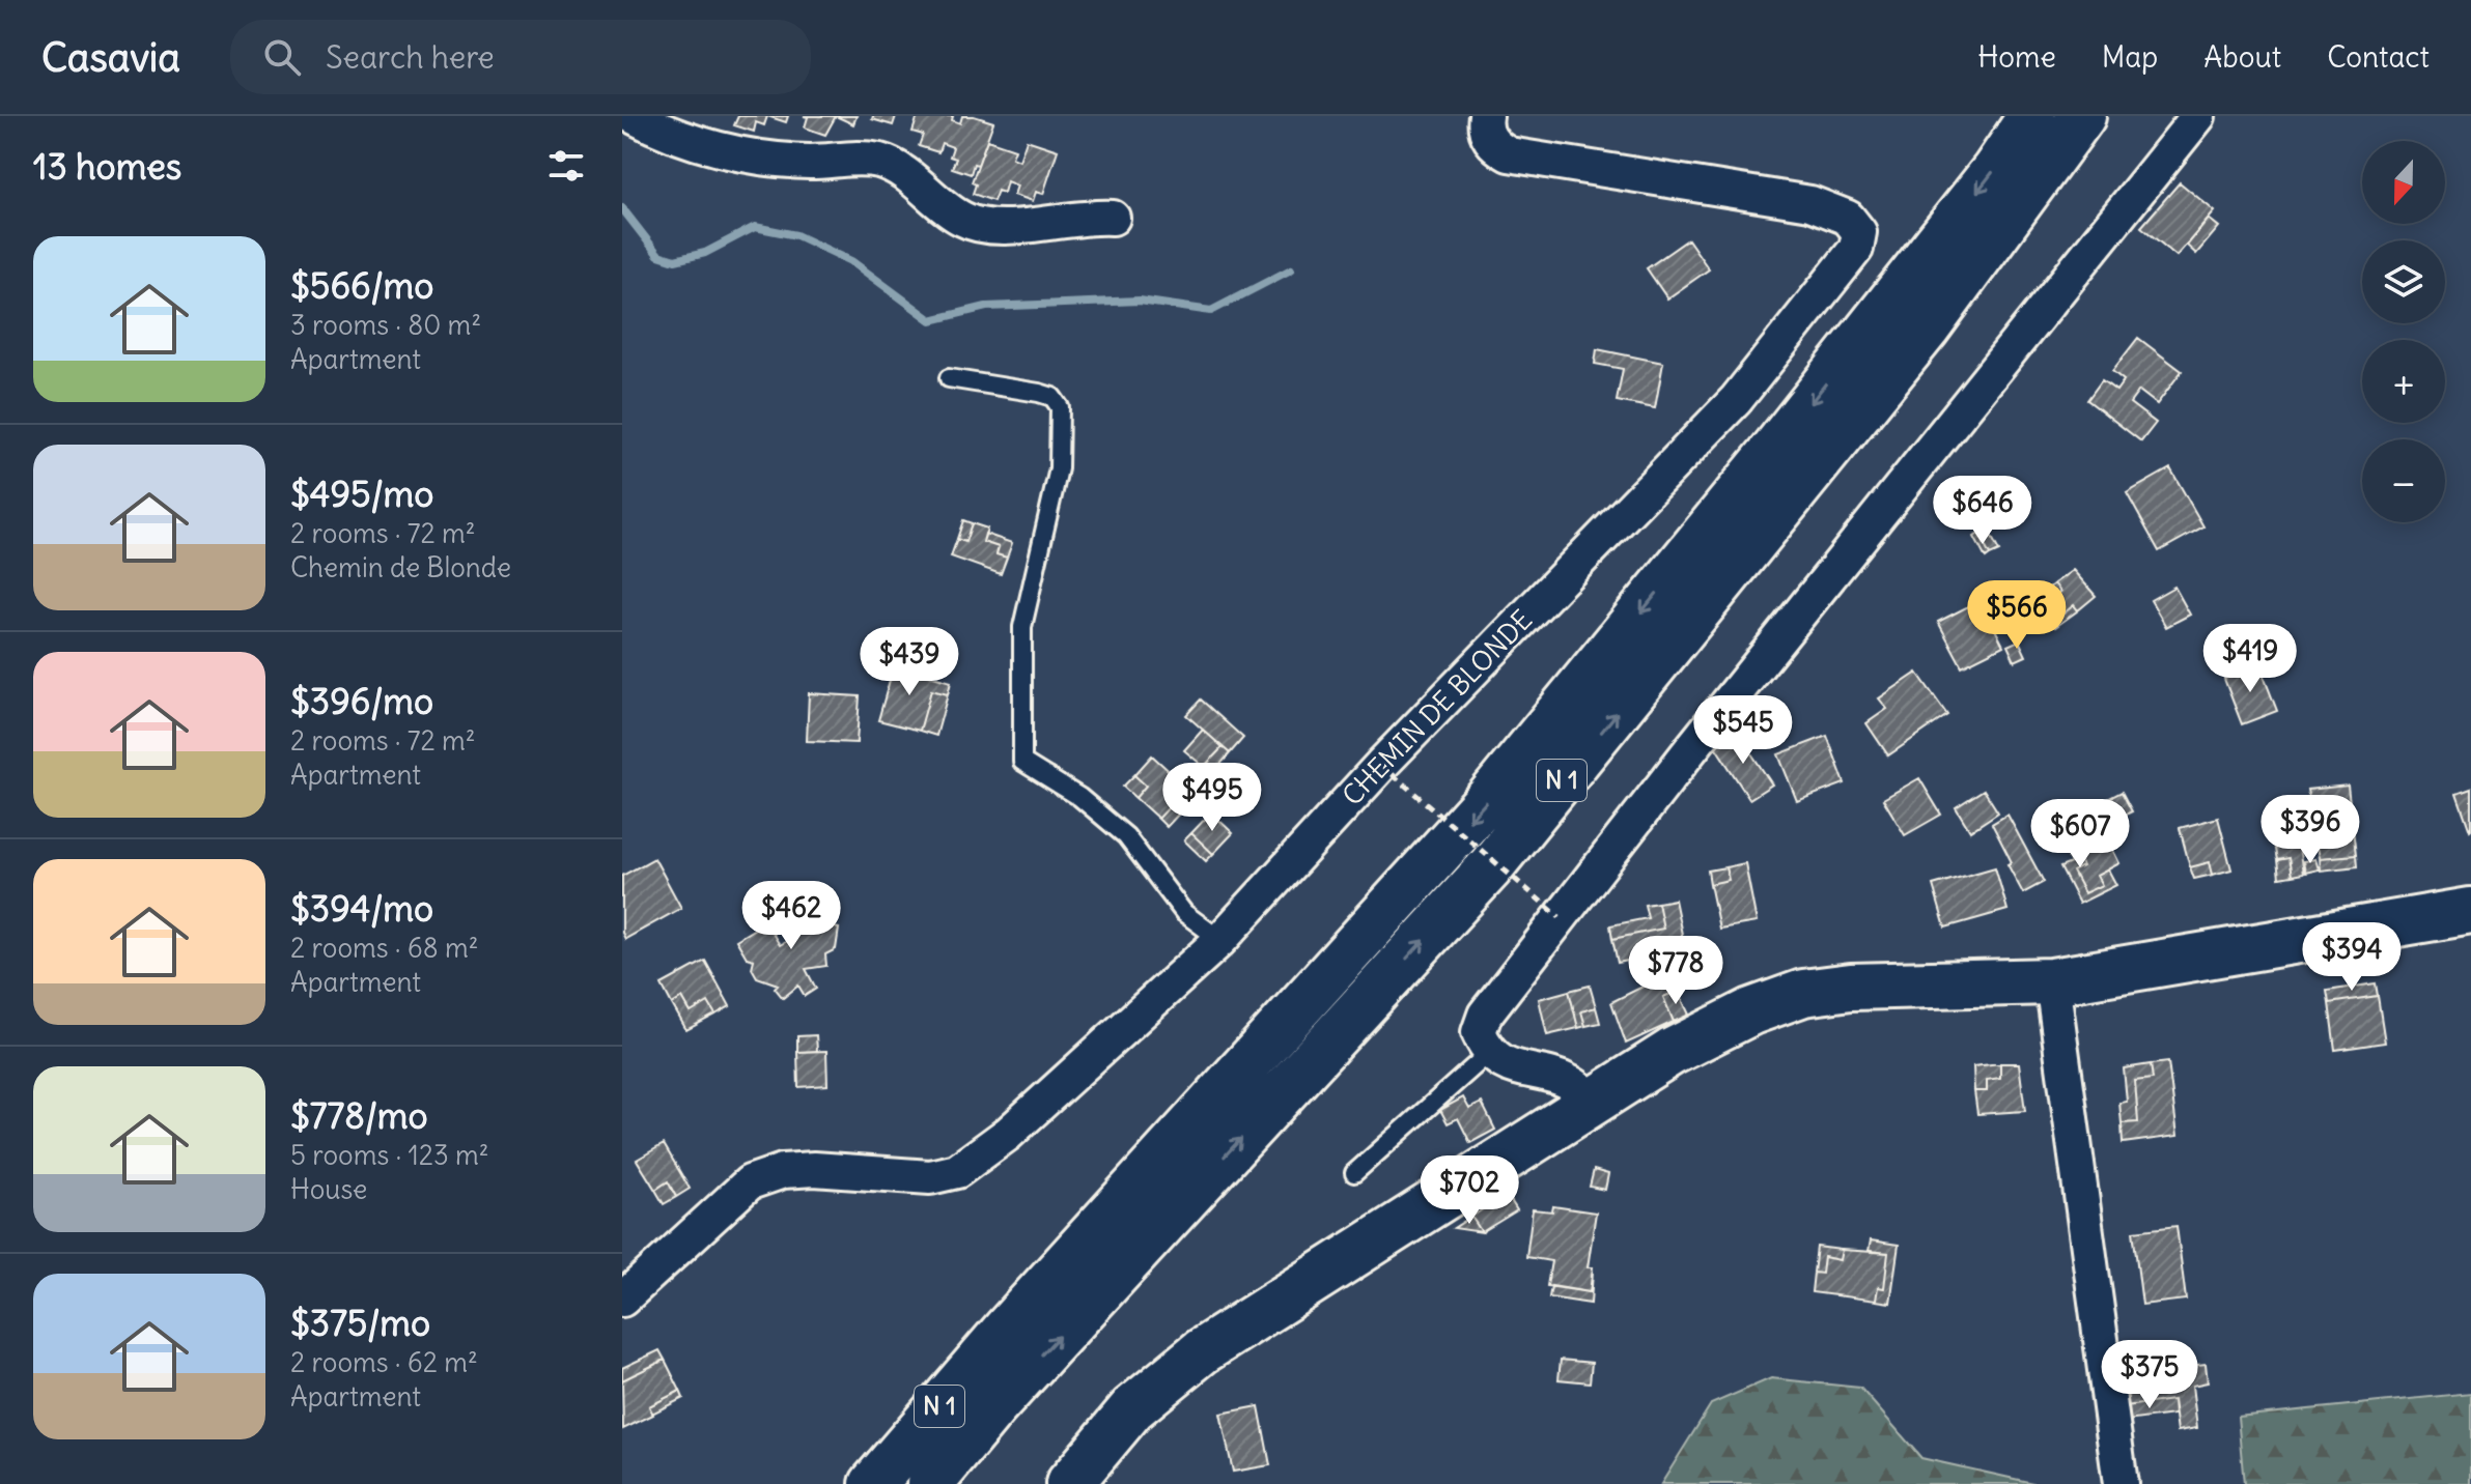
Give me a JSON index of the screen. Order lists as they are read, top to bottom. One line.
{"streets":{"main road":["N 1"],"street":["CHEMIN DE BLONDE"]},"north":"bottom","page":{"header":"Casavia","search":"Search here","nav":["Home","Map","About","Contact"],"heading":"13 homes","map_buttons":["+","−"],"list":[{"name":"$566/mo","note":"3 rooms · 80 m² · Apartment"},{"name":"$495/mo","note":"2 rooms · 72 m² · Chemin de Blonde"},{"name":"$396/mo","note":"2 rooms · 72 m² · Apartment"},{"name":"$394/mo","note":"2 rooms · 68 m² · Apartment"},{"name":"$778/mo","note":"5 rooms · 123 m² · House"},{"name":"$375/mo","note":"2 rooms · 62 m² · Apartment"}],"price":["$646","$566","$419","$439","$545","$495","$396","$607","$462","$394","$778","$702","$375"]}}
